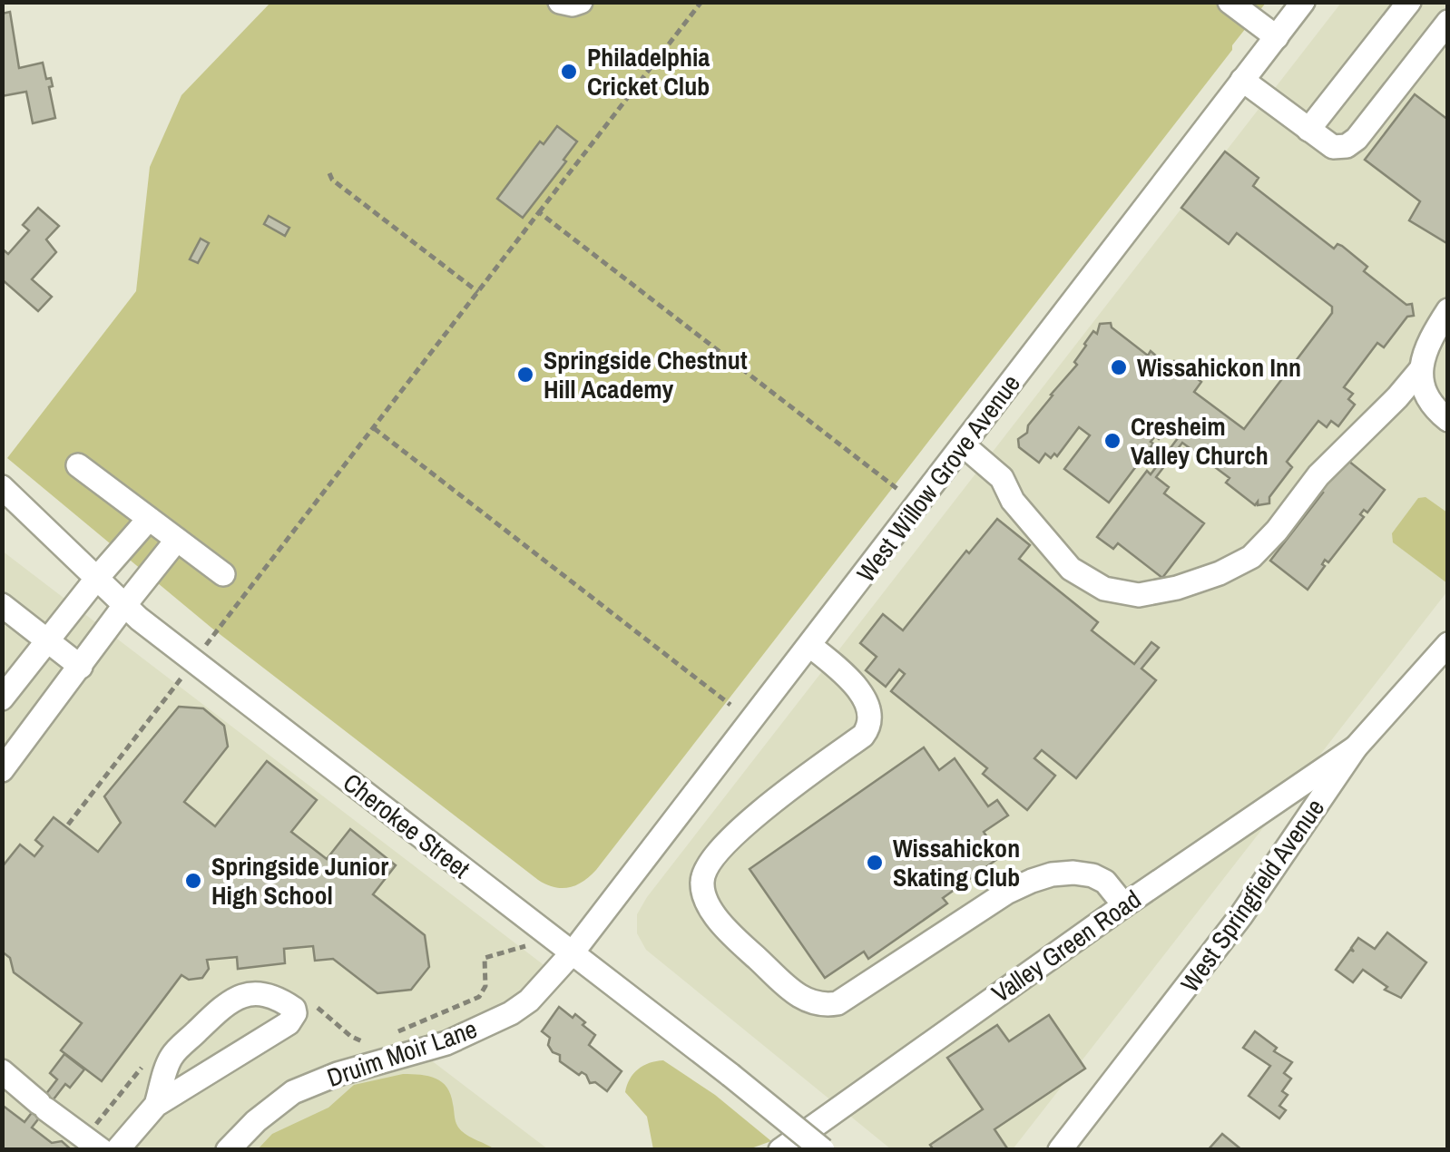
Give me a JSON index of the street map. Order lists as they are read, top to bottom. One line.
{"streets":{"street":["West Willow Grove Avenue","Cherokee Street","West Springfield Avenue","Valley Green Road","Druim Moir Lane"]},"crossings":[["West Willow Grove Avenue","Cherokee Street"],["West Willow Grove Avenue","Druim Moir Lane"],["Cherokee Street","Druim Moir Lane"],["West Springfield Avenue","Valley Green Road"]],"places":["Philadelphia Cricket Club","Wissahickon Inn","Springside Chestnut Hill Academy","Cresheim Valley Church","Wissahickon Skating Club","Springside Junior High School"]}
